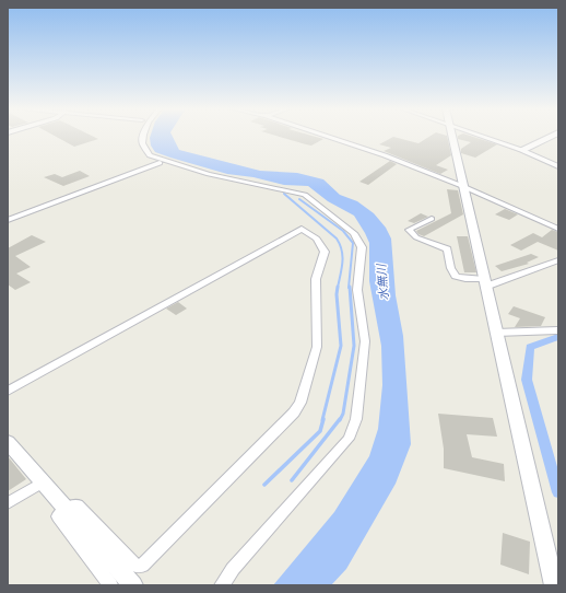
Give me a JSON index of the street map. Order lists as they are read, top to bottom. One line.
{"water":["水無川"]}
